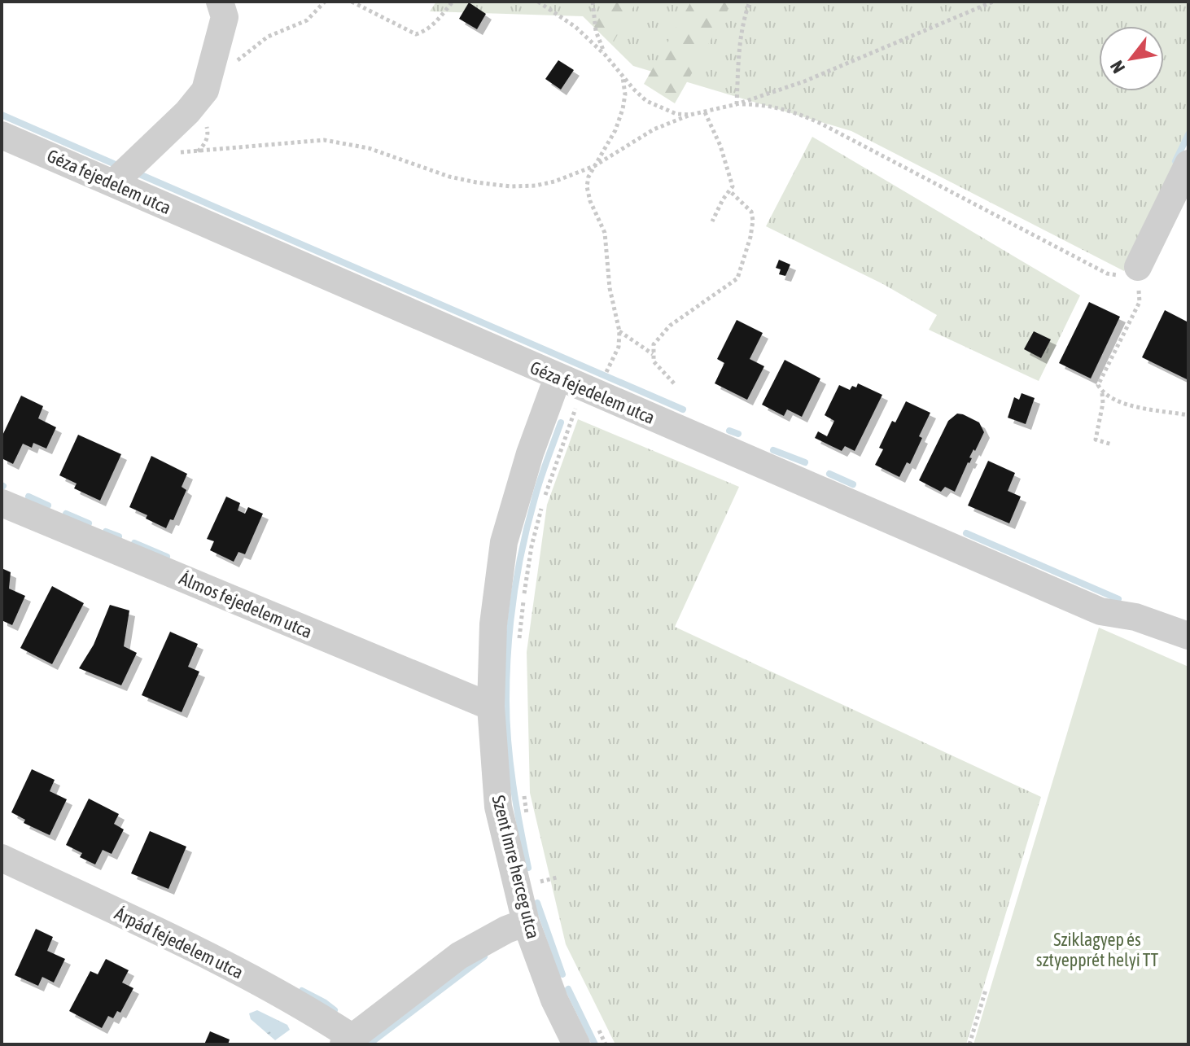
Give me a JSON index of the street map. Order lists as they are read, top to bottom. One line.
{"streets":{"street":["Géza fejedelem utca","Álmos fejedelem utca","Szent Imre herceg utca","Árpád fejedelem utca"]},"crossings":[["Géza fejedelem utca","Szent Imre herceg utca"],["Álmos fejedelem utca","Szent Imre herceg utca"]],"parks":["Sziklagyep és sztyepprét helyi TT"],"north":"bottom left"}
